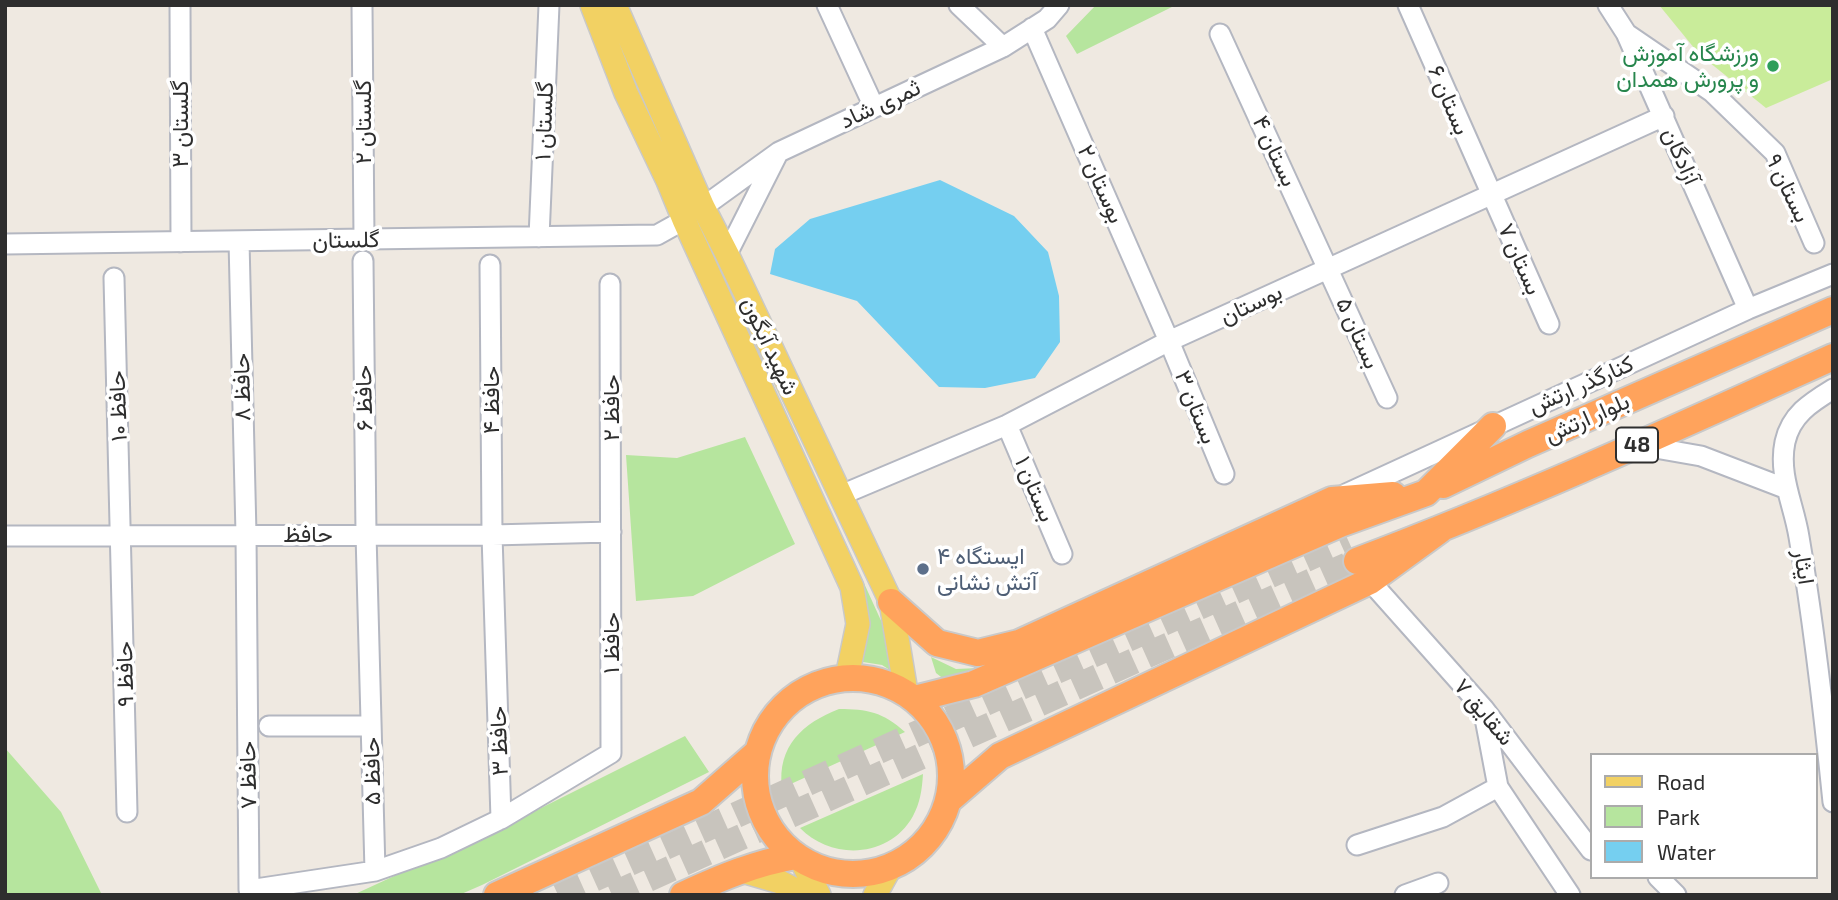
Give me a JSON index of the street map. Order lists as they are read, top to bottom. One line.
{"streets":{"highway":["بلوار ارتش","48"],"main road":["شهید آبگون"],"street":["بستان ۶","ثمری شاد","گلستان ۱","گلستان ۲","گلستان ۳","بستان ۴","آزادگان","بوستان ۲","بستان ۹","گلستان","بستان ۷","بوستان","بستان ۵","کنارگذر ارتش","حافظ ۸","حافظ ۶","حافظ ۴","حافظ ۱۰","بستان ۳","حافظ ۲","بستان ۱","حافظ","ایثار","حافظ ۱","حافظ ۹","شقایق ۷","حافظ ۳","حافظ ۵","حافظ ۷"]},"crossings":[["بستان ۶","بستان ۷"],["بستان ۶","بوستان"],["ثمری شاد","بوستان ۲"],["ثمری شاد","گلستان"],["ثمری شاد","شهید آبگون"],["گلستان ۱","گلستان"],["گلستان ۲","گلستان"],["گلستان ۳","گلستان"],["بستان ۴","بوستان"],["بستان ۴","بستان ۵"],["آزادگان","بستان ۹"],["آزادگان","بوستان"],["آزادگان","کنارگذر ارتش"],["بوستان ۲","بوستان"],["بوستان ۲","بستان ۳"],["گلستان","شهید آبگون"],["گلستان","حافظ ۸"],["بستان ۷","بوستان"],["بوستان","بستان ۵"],["بوستان","شهید آبگون"],["بوستان","بستان ۳"],["بوستان","بستان ۱"],["حافظ ۸","حافظ"],["حافظ ۸","حافظ ۷"],["حافظ ۶","حافظ"],["حافظ ۶","حافظ ۵"],["حافظ ۴","حافظ"],["حافظ ۴","حافظ ۳"],["حافظ ۱۰","حافظ"],["حافظ ۱۰","حافظ ۹"],["حافظ ۲","حافظ"],["حافظ ۲","حافظ ۱"],["بلوار ارتش","شقایق ۷"],["حافظ","حافظ ۱"],["حافظ","حافظ ۹"],["حافظ","حافظ ۳"],["حافظ","حافظ ۵"],["حافظ","حافظ ۷"],["حافظ ۱","حافظ ۳"],["حافظ ۵","حافظ ۷"]],"places":["ورزشگاه آموزش و پرورش همدان","ایستگاه ۴ آتش نشانی"],"legend":["Road","Park","Water"]}
